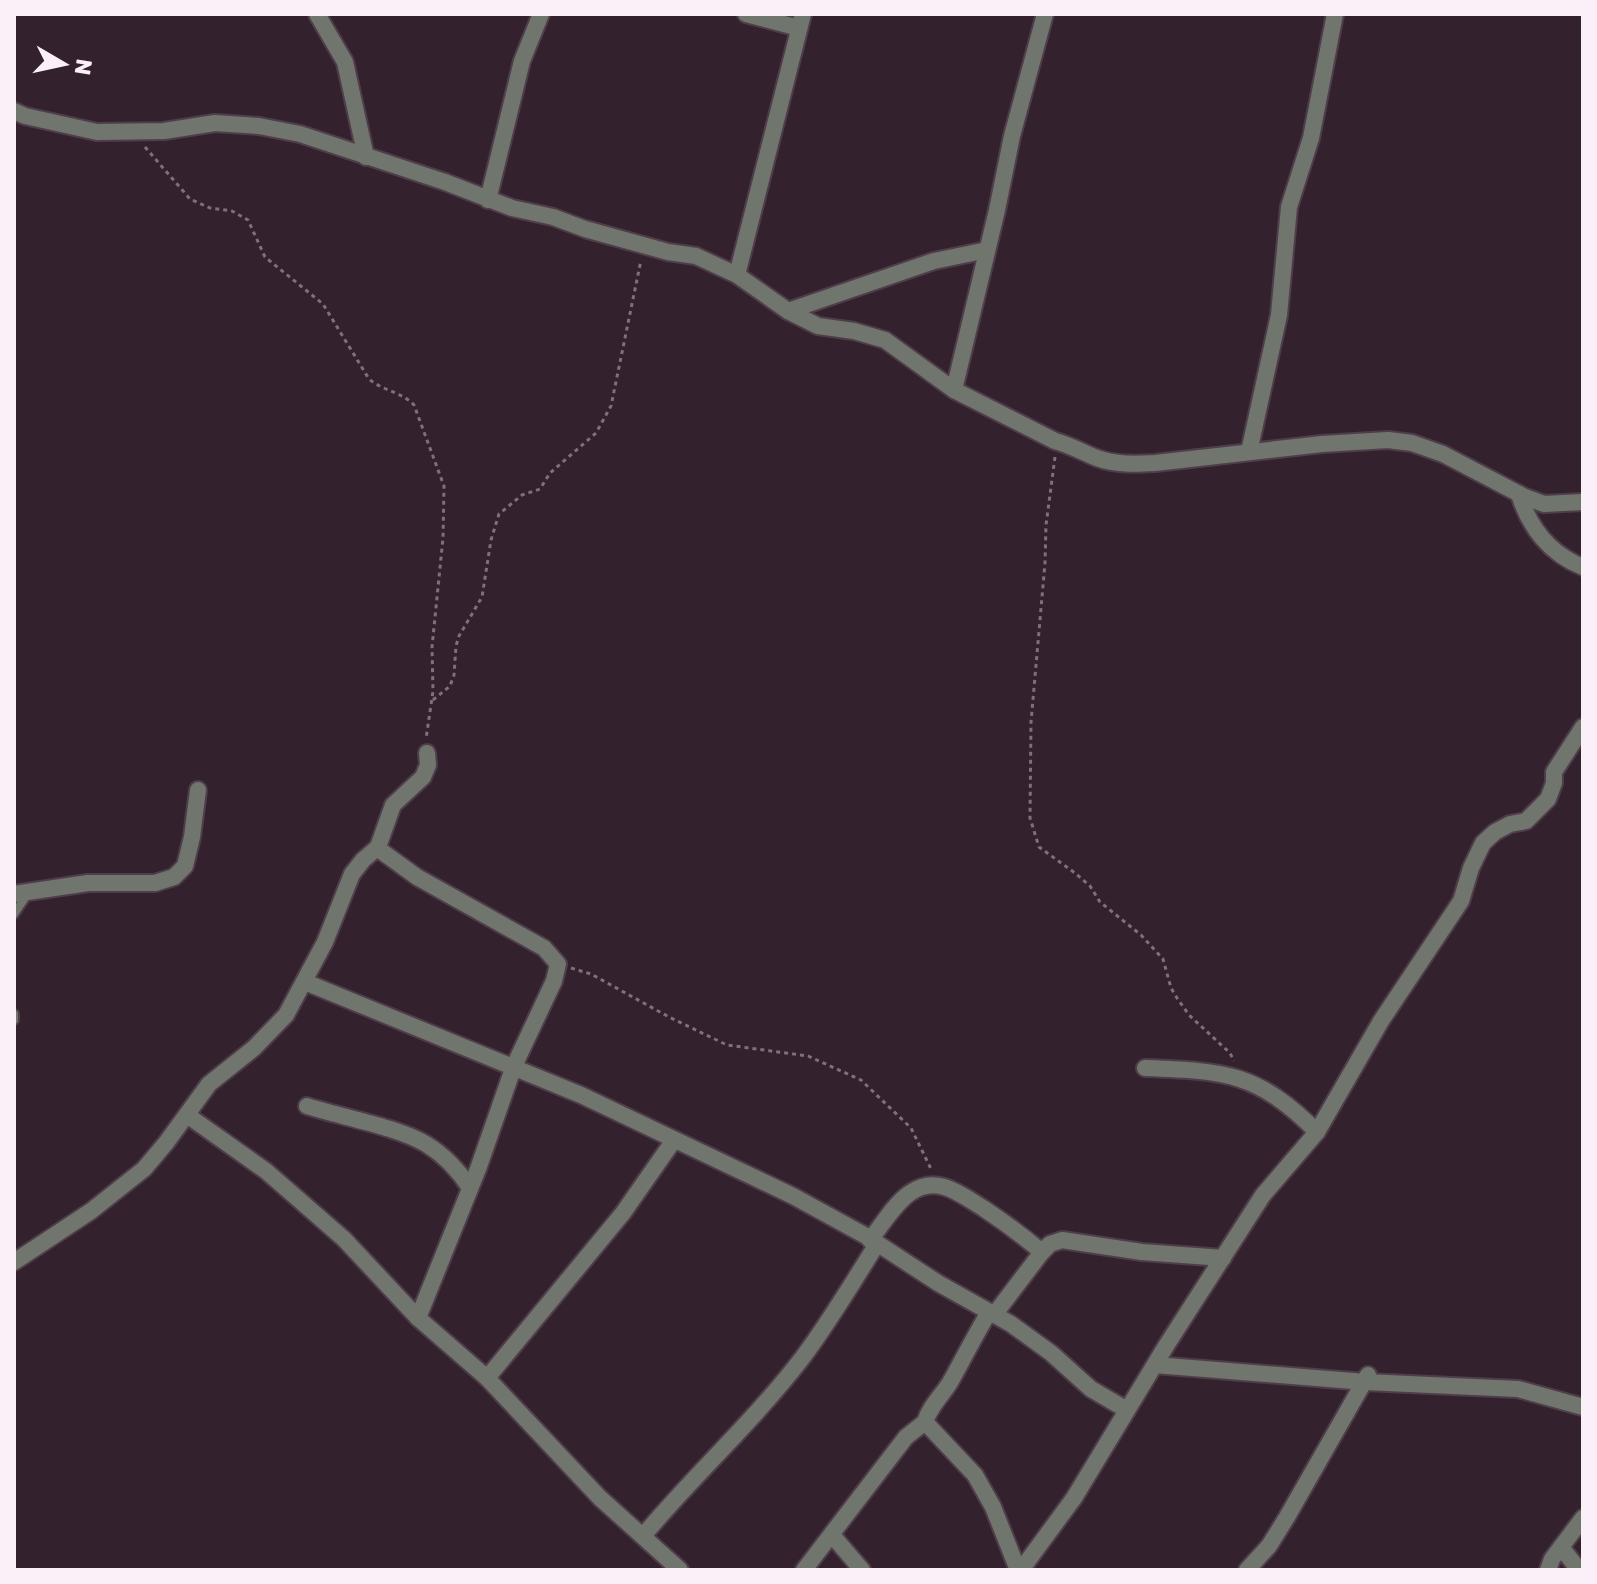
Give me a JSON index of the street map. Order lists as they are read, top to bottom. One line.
{"north":"right"}
